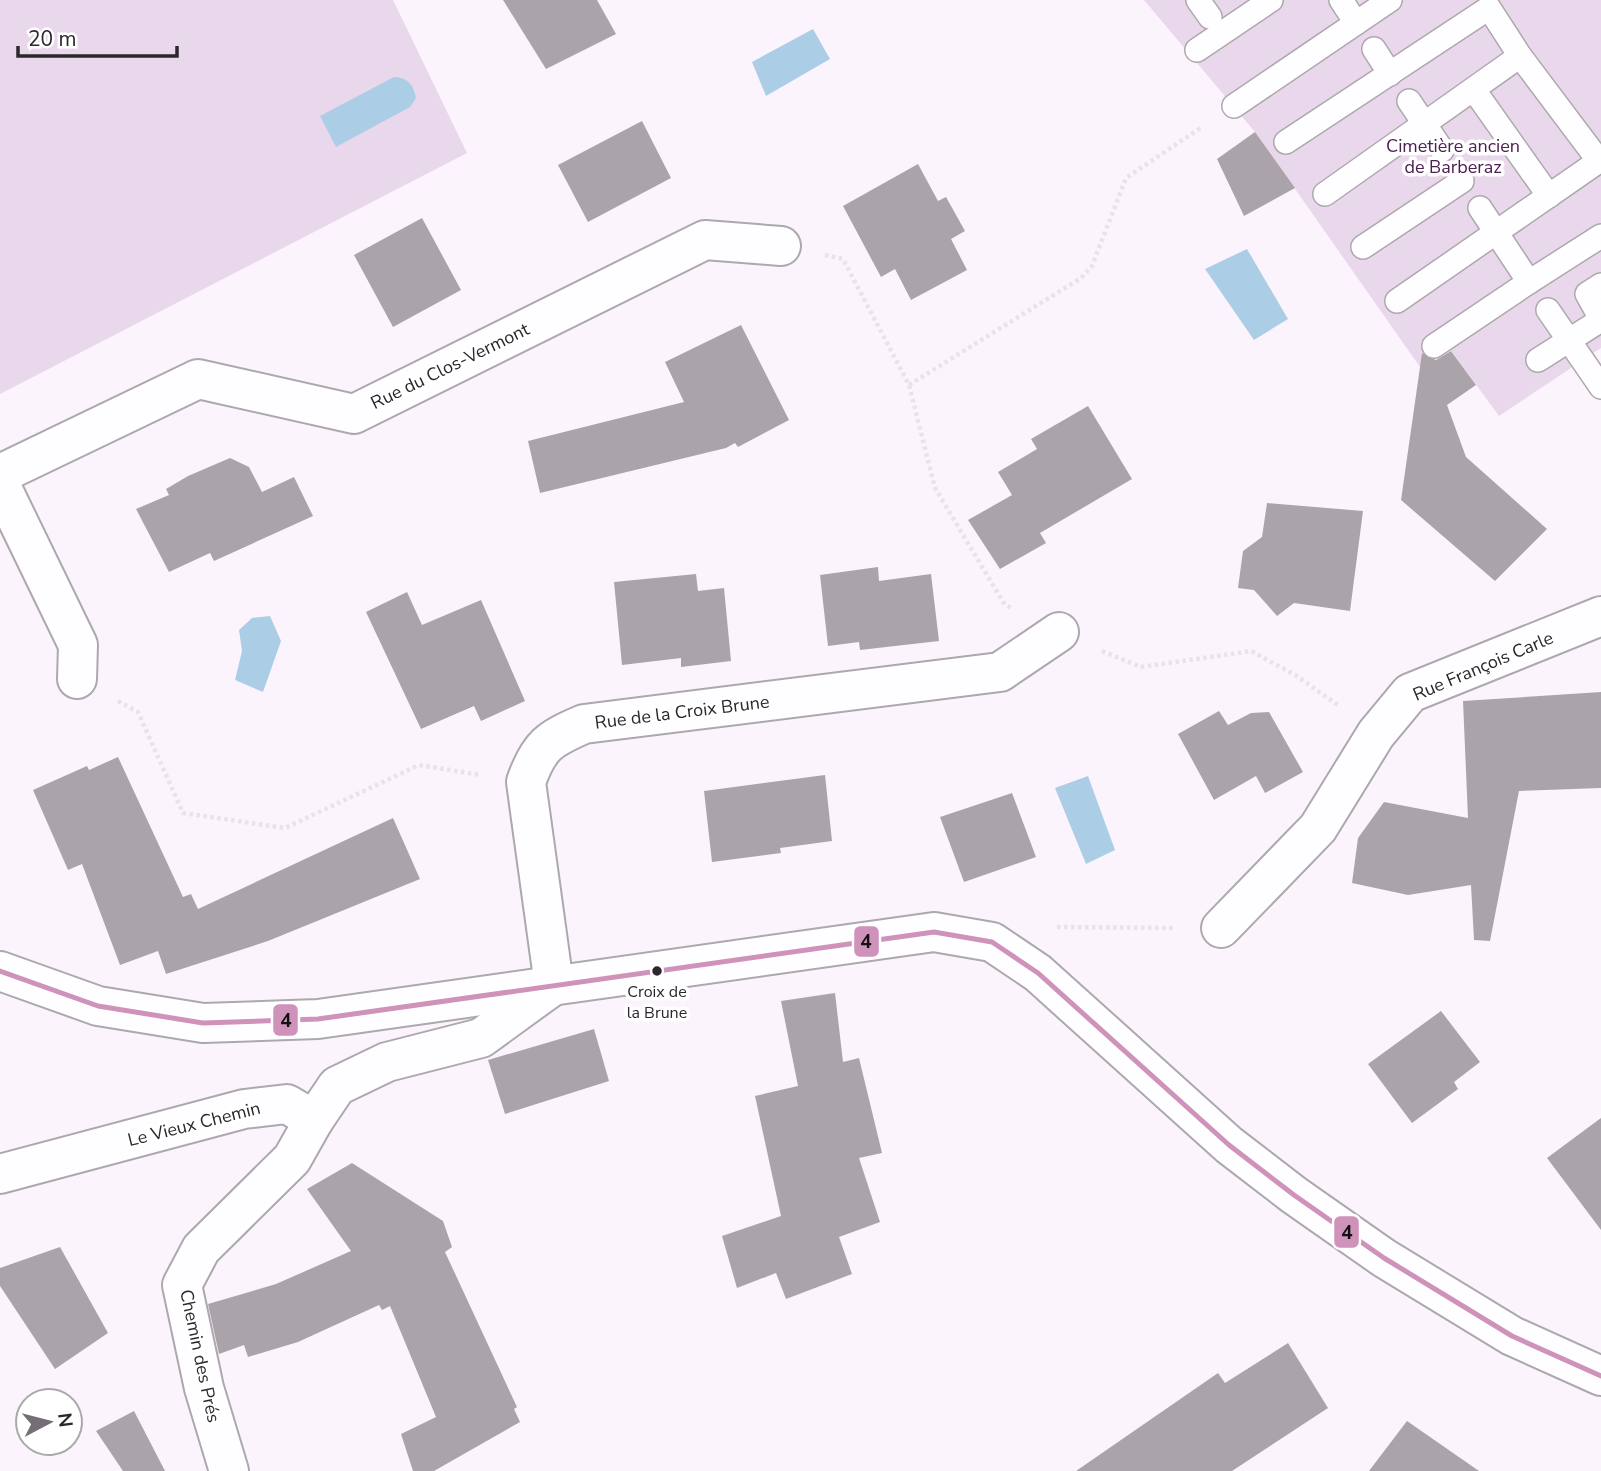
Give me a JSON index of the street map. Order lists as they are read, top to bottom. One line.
{"streets":{"street":["Rue du Clos-Vermont","Rue François Carle","Rue de la Croix Brune","Le Vieux Chemin","Chemin des Prés"]},"crossings":[["Le Vieux Chemin","Chemin des Prés"]],"parks":["Cimetière ancien de Barberaz"],"places":["Croix de la Brune"],"lines":["transit line 4"],"scale_bar":"20 m","north":"right"}
